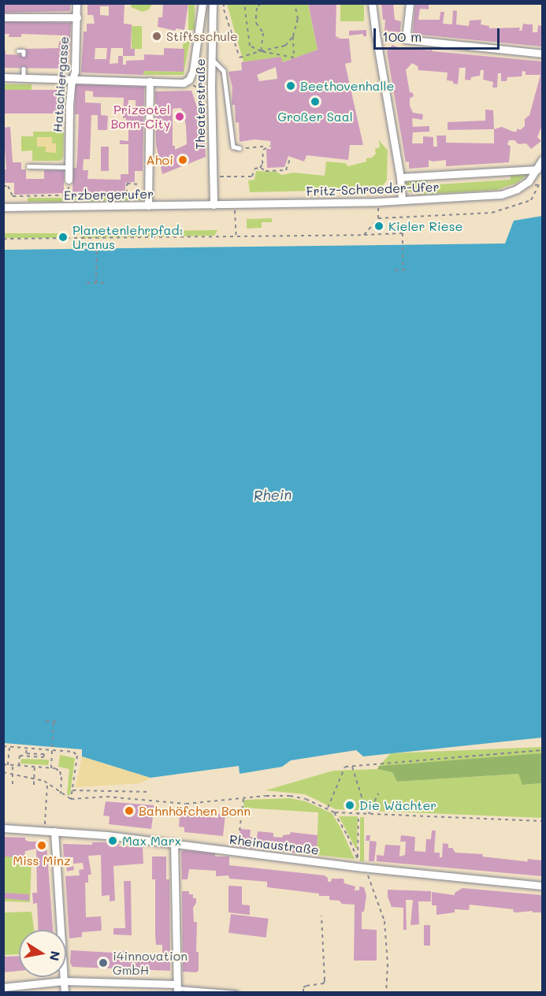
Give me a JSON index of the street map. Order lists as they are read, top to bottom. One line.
{"streets":{"street":["Hatschiergasse","Theaterstraße","Fritz-Schroeder-Ufer","Erzbergerufer","Rheinaustraße"]},"crossings":[["Theaterstraße","Fritz-Schroeder-Ufer"],["Theaterstraße","Erzbergerufer"],["Fritz-Schroeder-Ufer","Erzbergerufer"]],"water":["Rhein"],"places":["Stiftsschule","Beethovenhalle","Großer Saal","Prizeotel Bonn-City","Ahoi","Kieler Riese","Planetenlehrpfad: Uranus","Die Wächter","Bahnhöfchen Bonn","Max Marx","Miss Minz","i4innovation GmbH"],"scale_bar":"100 m","north":"right"}
